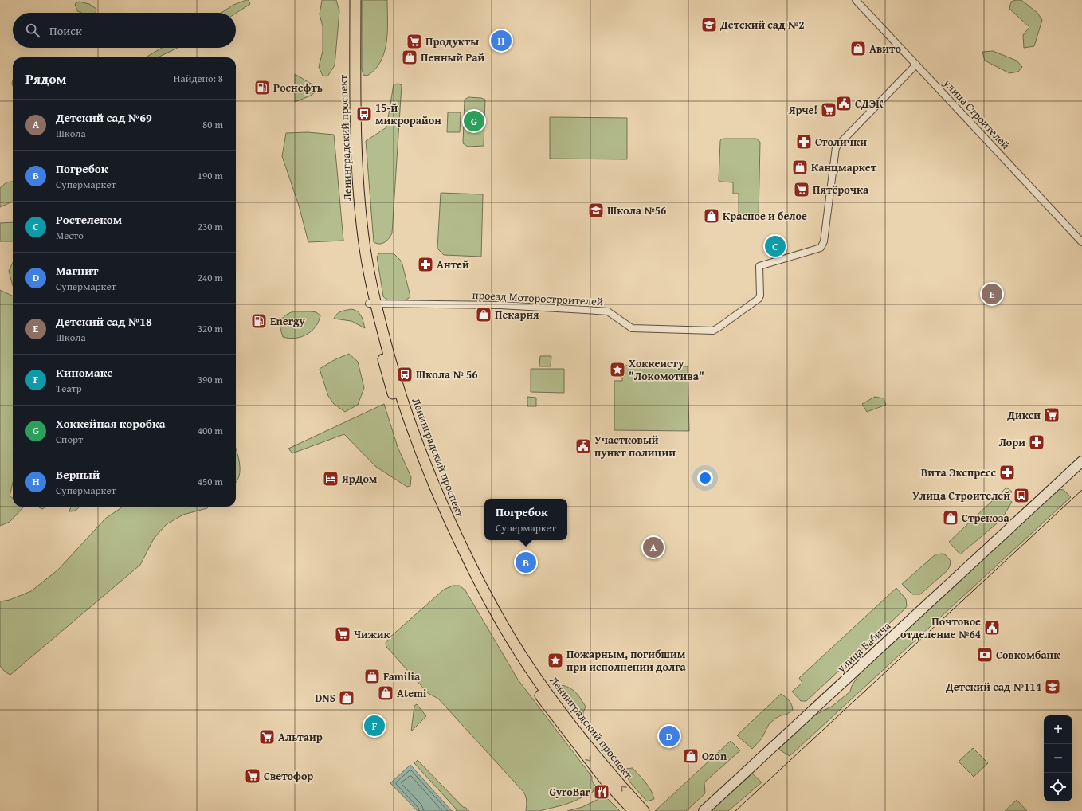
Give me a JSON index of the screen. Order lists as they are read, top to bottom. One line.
{"streets":{"main road":["Ленинградский проспект"],"street":["улица Строителей","проезд Моторостроителей","улица Бабича"]},"crossings":[["улица Строителей","проезд Моторостроителей"],["Ленинградский проспект","проезд Моторостроителей"]],"places":{"school or university":["Детский сад №2","Школа №56","Детский сад №114"],"supermarket":["Продукты","Ярче!","Пятёрочка","Дикси","Чижик","Альтаир","Светофор"],"shop":["Авито","Пенный Рай","Канцмаркет","Красное и белое","Пекарня","Стрекоза","Familia","Atemi","DNS","Ozon"],"fuel station":["Роснефть","Energy"],"public building":["СДЭК","Участковый пункт полиции","Почтовое отделение №64"],"bus stop":["15-й микрорайон","Школа № 56","Улица Строителей"],"pharmacy":["Столички","Антей","Лори","Вита Экспресс"],"place":["Хоккеисту \"Локомотива\"","Пожарным, погибшим при исполнении долга"],"hotel":["ЯрДом"],"bank":["Совкомбанк"],"restaurant":["GyroBar"]},"page":{"search":"Поиск","pins":["H","G","C","E","A","B","F","D"],"heading":["Рядом","Найдено: 8"],"list":[{"mark":"A","name":"Детский сад №69","note":"Школа","value":"80 m"},{"mark":"B","name":"Погребок","note":"Супермаркет","value":"190 m"},{"mark":"C","name":"Ростелеком","note":"Место","value":"230 m"},{"mark":"D","name":"Магнит","note":"Супермаркет","value":"240 m"},{"mark":"E","name":"Детский сад №18","note":"Школа","value":"320 m"},{"mark":"F","name":"Киномакс","note":"Театр","value":"390 m"},{"mark":"G","name":"Хоккейная коробка","note":"Спорт","value":"400 m"},{"mark":"H","name":"Верный","note":"Супермаркет","value":"450 m"}],"popup":["Погребок","Супермаркет"],"map_buttons":["+","−"]}}
